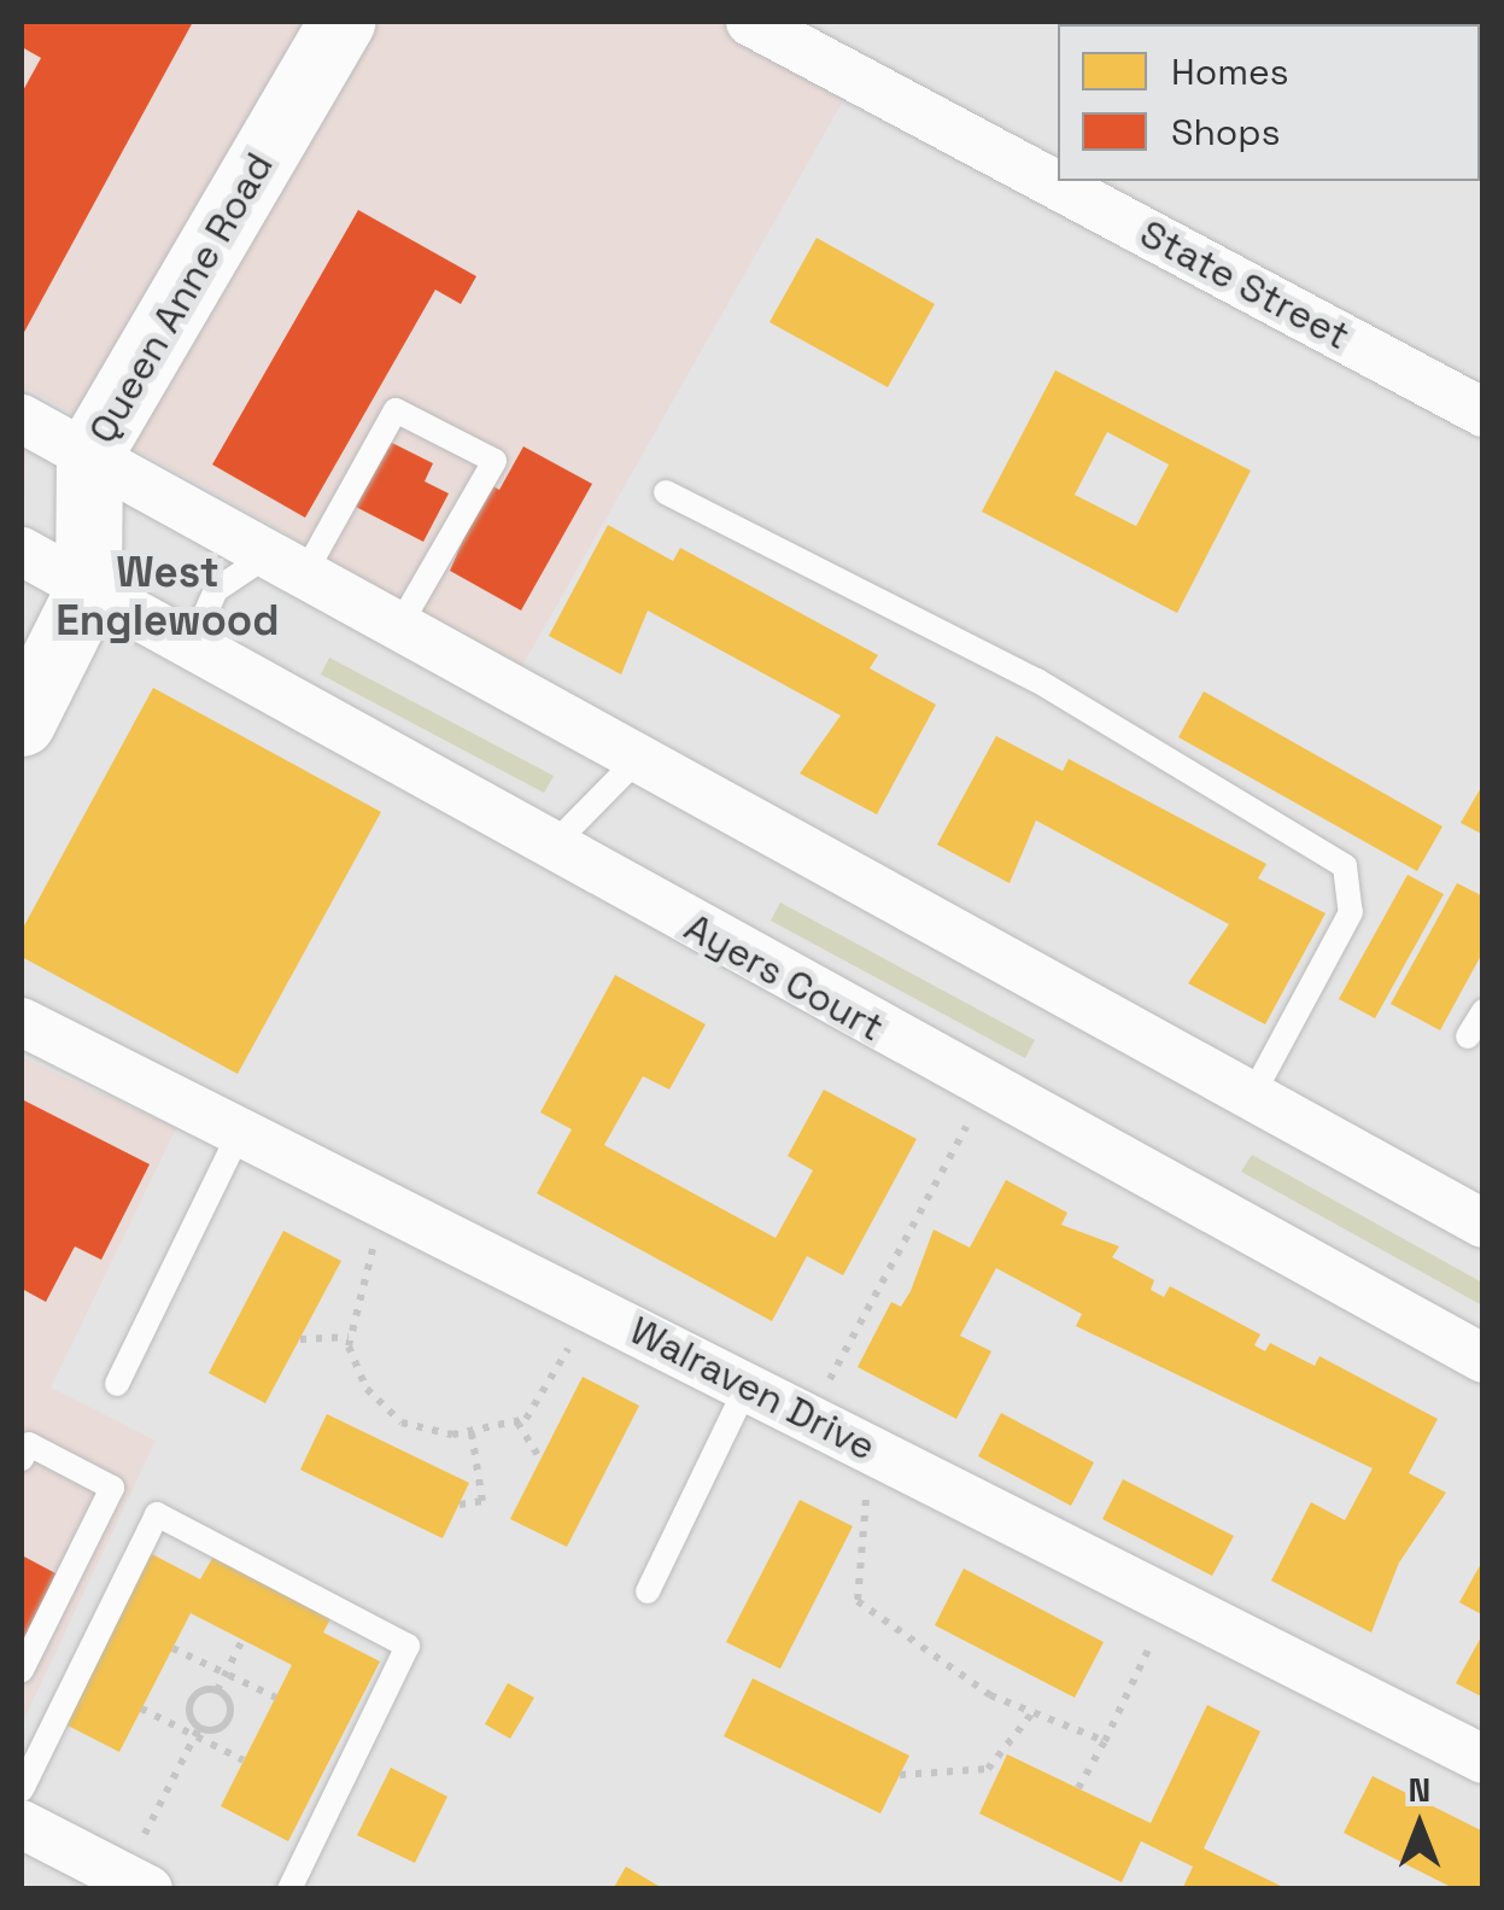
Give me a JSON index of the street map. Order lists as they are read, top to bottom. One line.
{"streets":{"street":["State Street","Queen Anne Road","Ayers Court","Walraven Drive"]},"crossings":[["Queen Anne Road","Ayers Court"]],"districts":["West Englewood"],"legend":["Homes","Shops"],"north":"top"}
